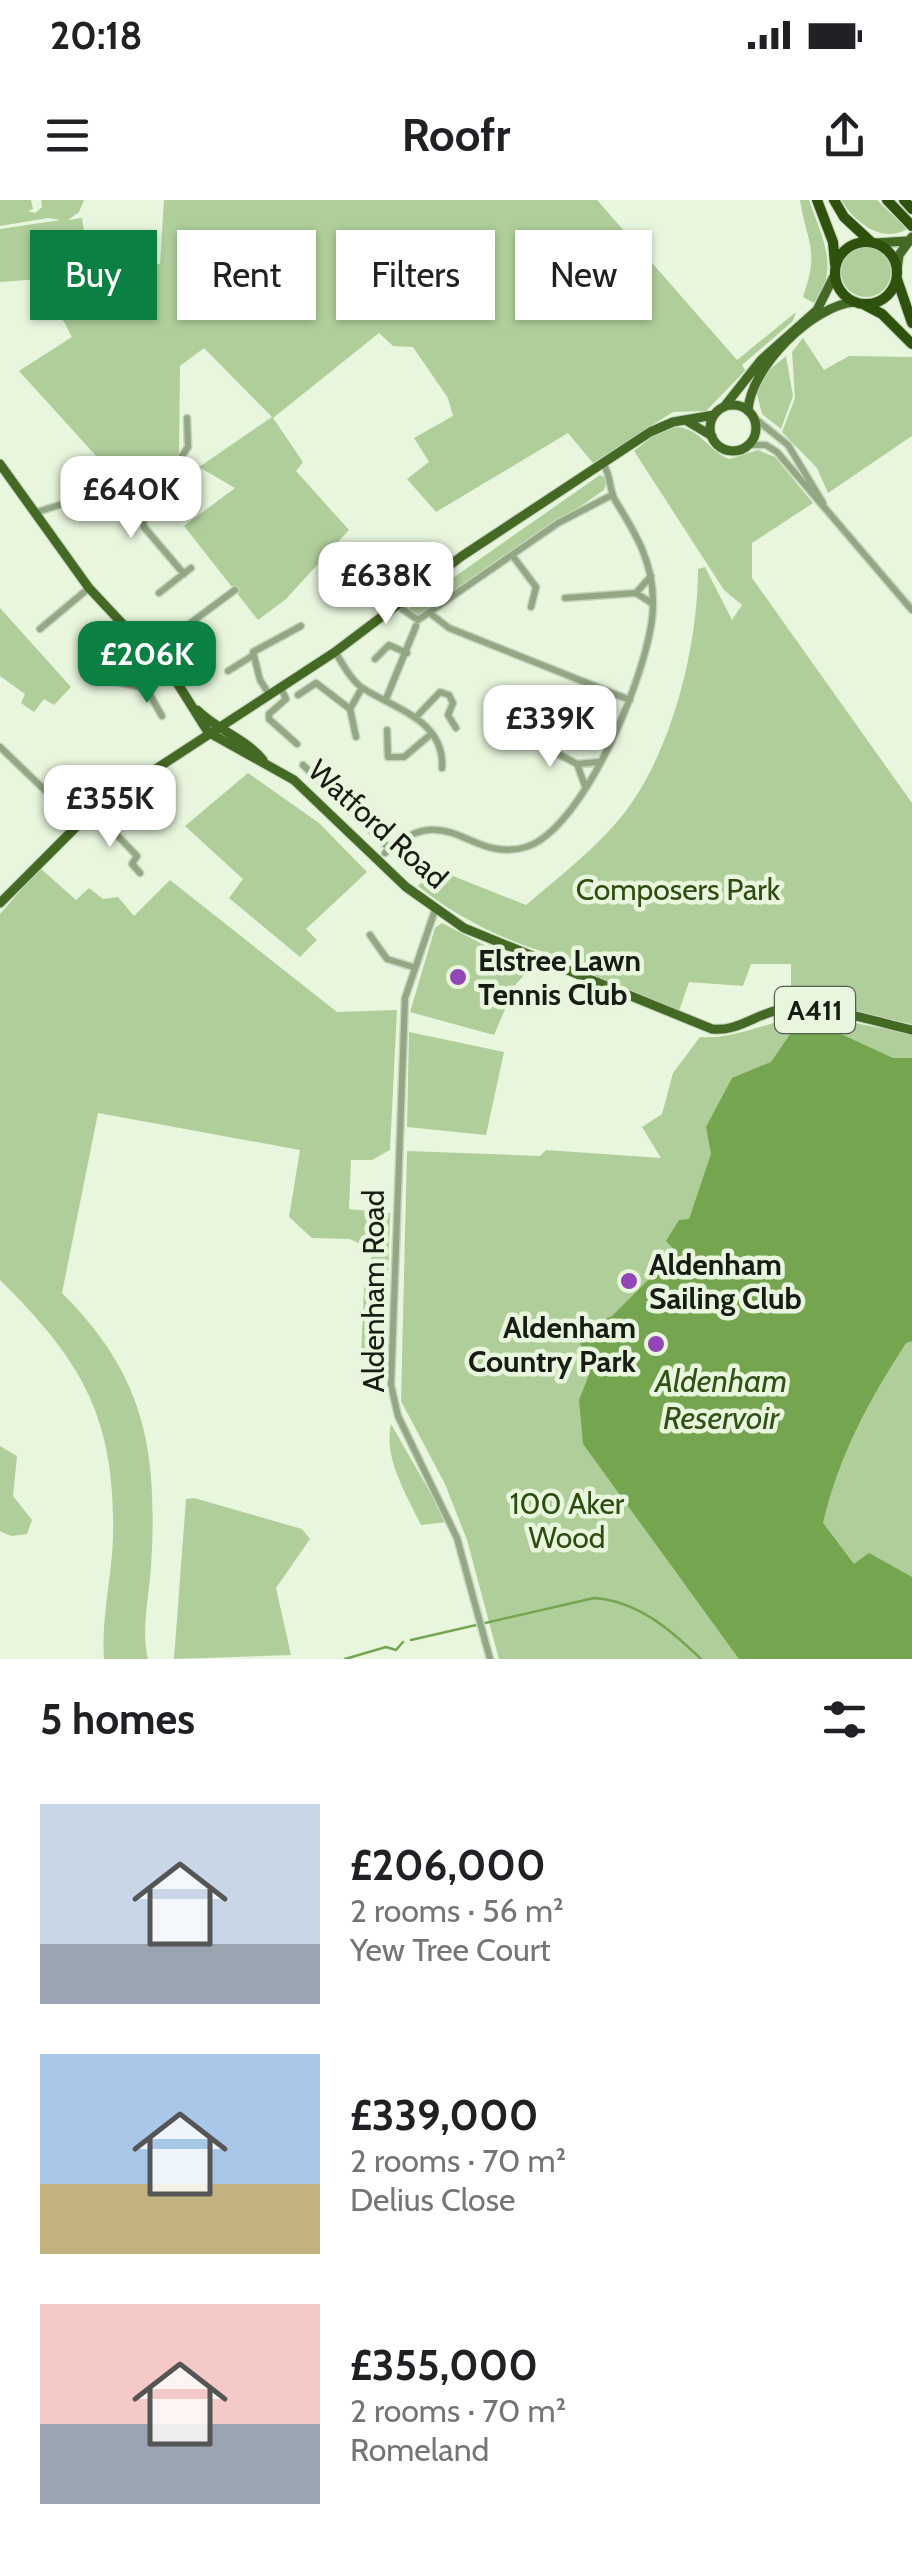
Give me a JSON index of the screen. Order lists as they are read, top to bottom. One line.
{"streets":{"main road":["Watford Road","A411"],"street":["Aldenham Road"]},"crossings":[["Watford Road","Aldenham Road"]],"water":["Aldenham Reservoir"],"parks":["Composers Park","100 Aker Wood"],"places":["Elstree Lawn Tennis Club","Aldenham Sailing Club","Aldenham Country Park"],"page":{"status":"20:18","header":"Roofr","chip":["Buy","Rent","Filters","New"],"price":["£640K","£638K","£206K","£339K","£355K"],"heading":"5 homes","list":[{"name":"£206,000","note":"2 rooms · 56 m² · Yew Tree Court"},{"name":"£339,000","note":"2 rooms · 70 m² · Delius Close"},{"name":"£355,000","note":"2 rooms · 70 m² · Romeland"}]}}
